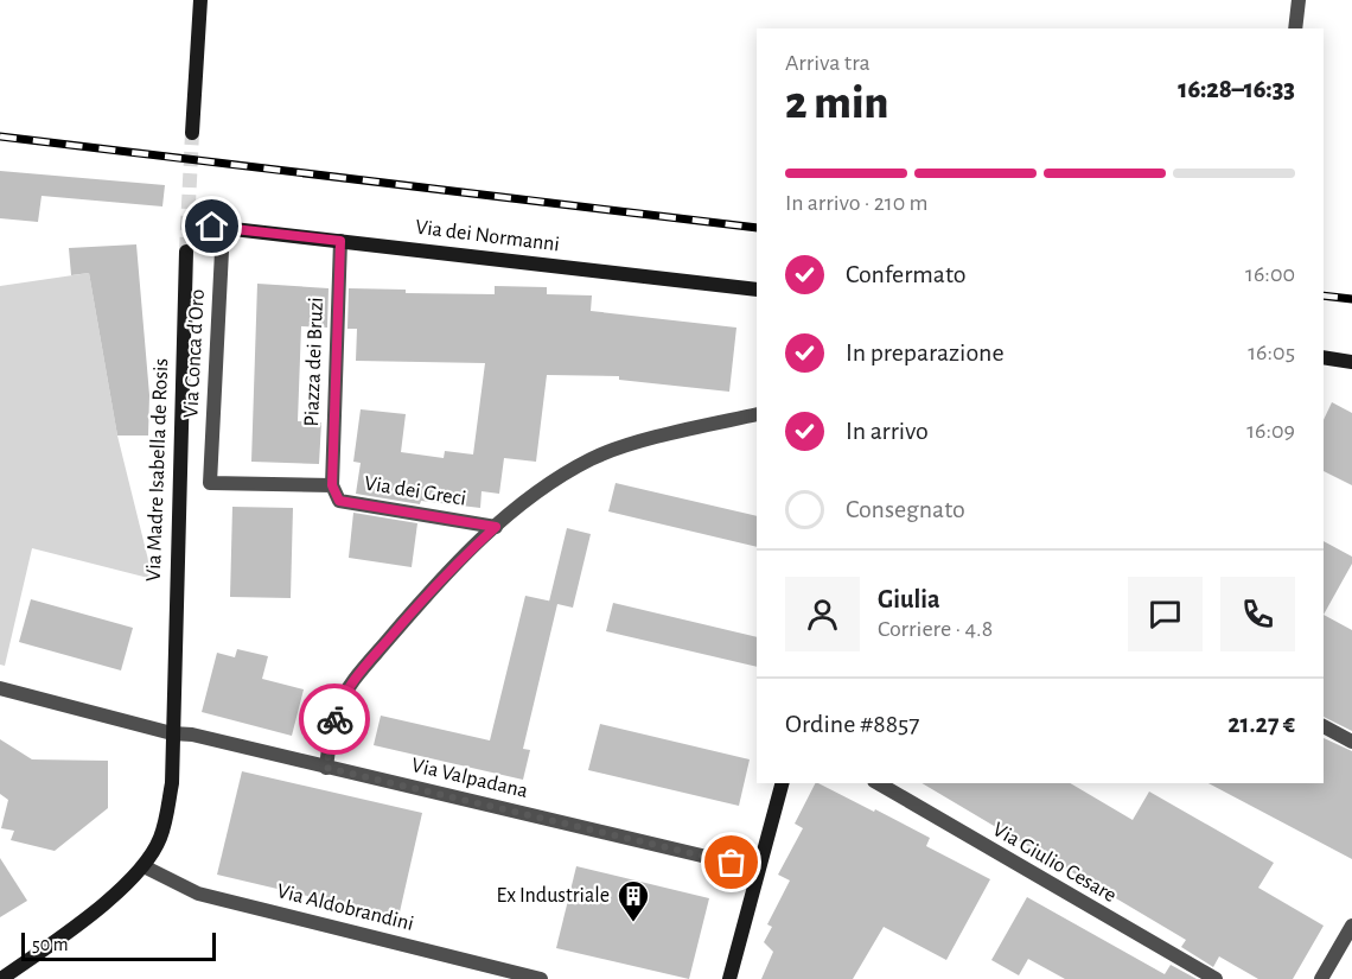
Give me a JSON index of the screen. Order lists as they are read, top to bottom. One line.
{"streets":{"street":["Via dei Normanni","Via Conca d'Oro","Piazza dei Bruzi","Via Madre Isabella de Rosis","Via dei Greci","Via Valpadana","Via Giulio Cesare","Via Aldobrandini"]},"crossings":[["Via dei Normanni","Via Conca d'Oro"],["Via dei Normanni","Piazza dei Bruzi"],["Via Conca d'Oro","Via dei Greci"],["Piazza dei Bruzi","Via dei Greci"],["Via Madre Isabella de Rosis","Via Valpadana"]],"places":{"building":["Ex Industriale"]},"scale_bar":"50 m","page":{"heading":["2 min","Arriva tra","16:28–16:33"],"panel":["Giulia","Corriere · 4.8","Ordine #8857","21.27 €"],"bar":"In arrivo · 210 m","list":[["Confermato","16:00"],["In preparazione","16:05"],["In arrivo","16:09"],"Consegnato"],"scale":"50 m"}}
